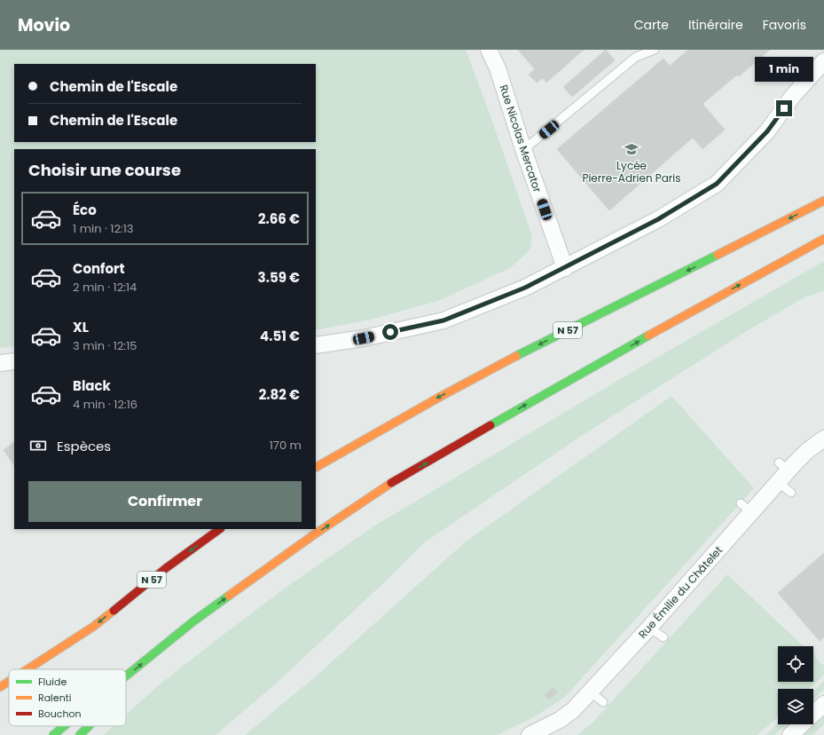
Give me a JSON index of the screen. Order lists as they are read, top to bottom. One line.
{"streets":{"highway":["N 57"],"street":["Rue Nicolas Mercator","Rue Émilie du Châtelet"]},"places":{"school or university":["Lycée Pierre-Adrien Paris"]},"legend":["Fluide","Ralenti","Bouchon"],"page":{"header":"Movio","nav":["Carte","Itinéraire","Favoris"],"bubble":"1 min","banner":["Chemin de l'Escale","Chemin de l'Escale"],"heading":"Choisir une course","list":[{"name":"Éco","note":"1 min · 12:13","value":"2.66 €"},{"name":"Confort","note":"2 min · 12:14","value":"3.59 €"},{"name":"XL","note":"3 min · 12:15","value":"4.51 €"},{"name":"Black","note":"4 min · 12:16","value":"2.82 €"}],"pay":["Espèces","170 m"],"buttons":"Confirmer"}}
